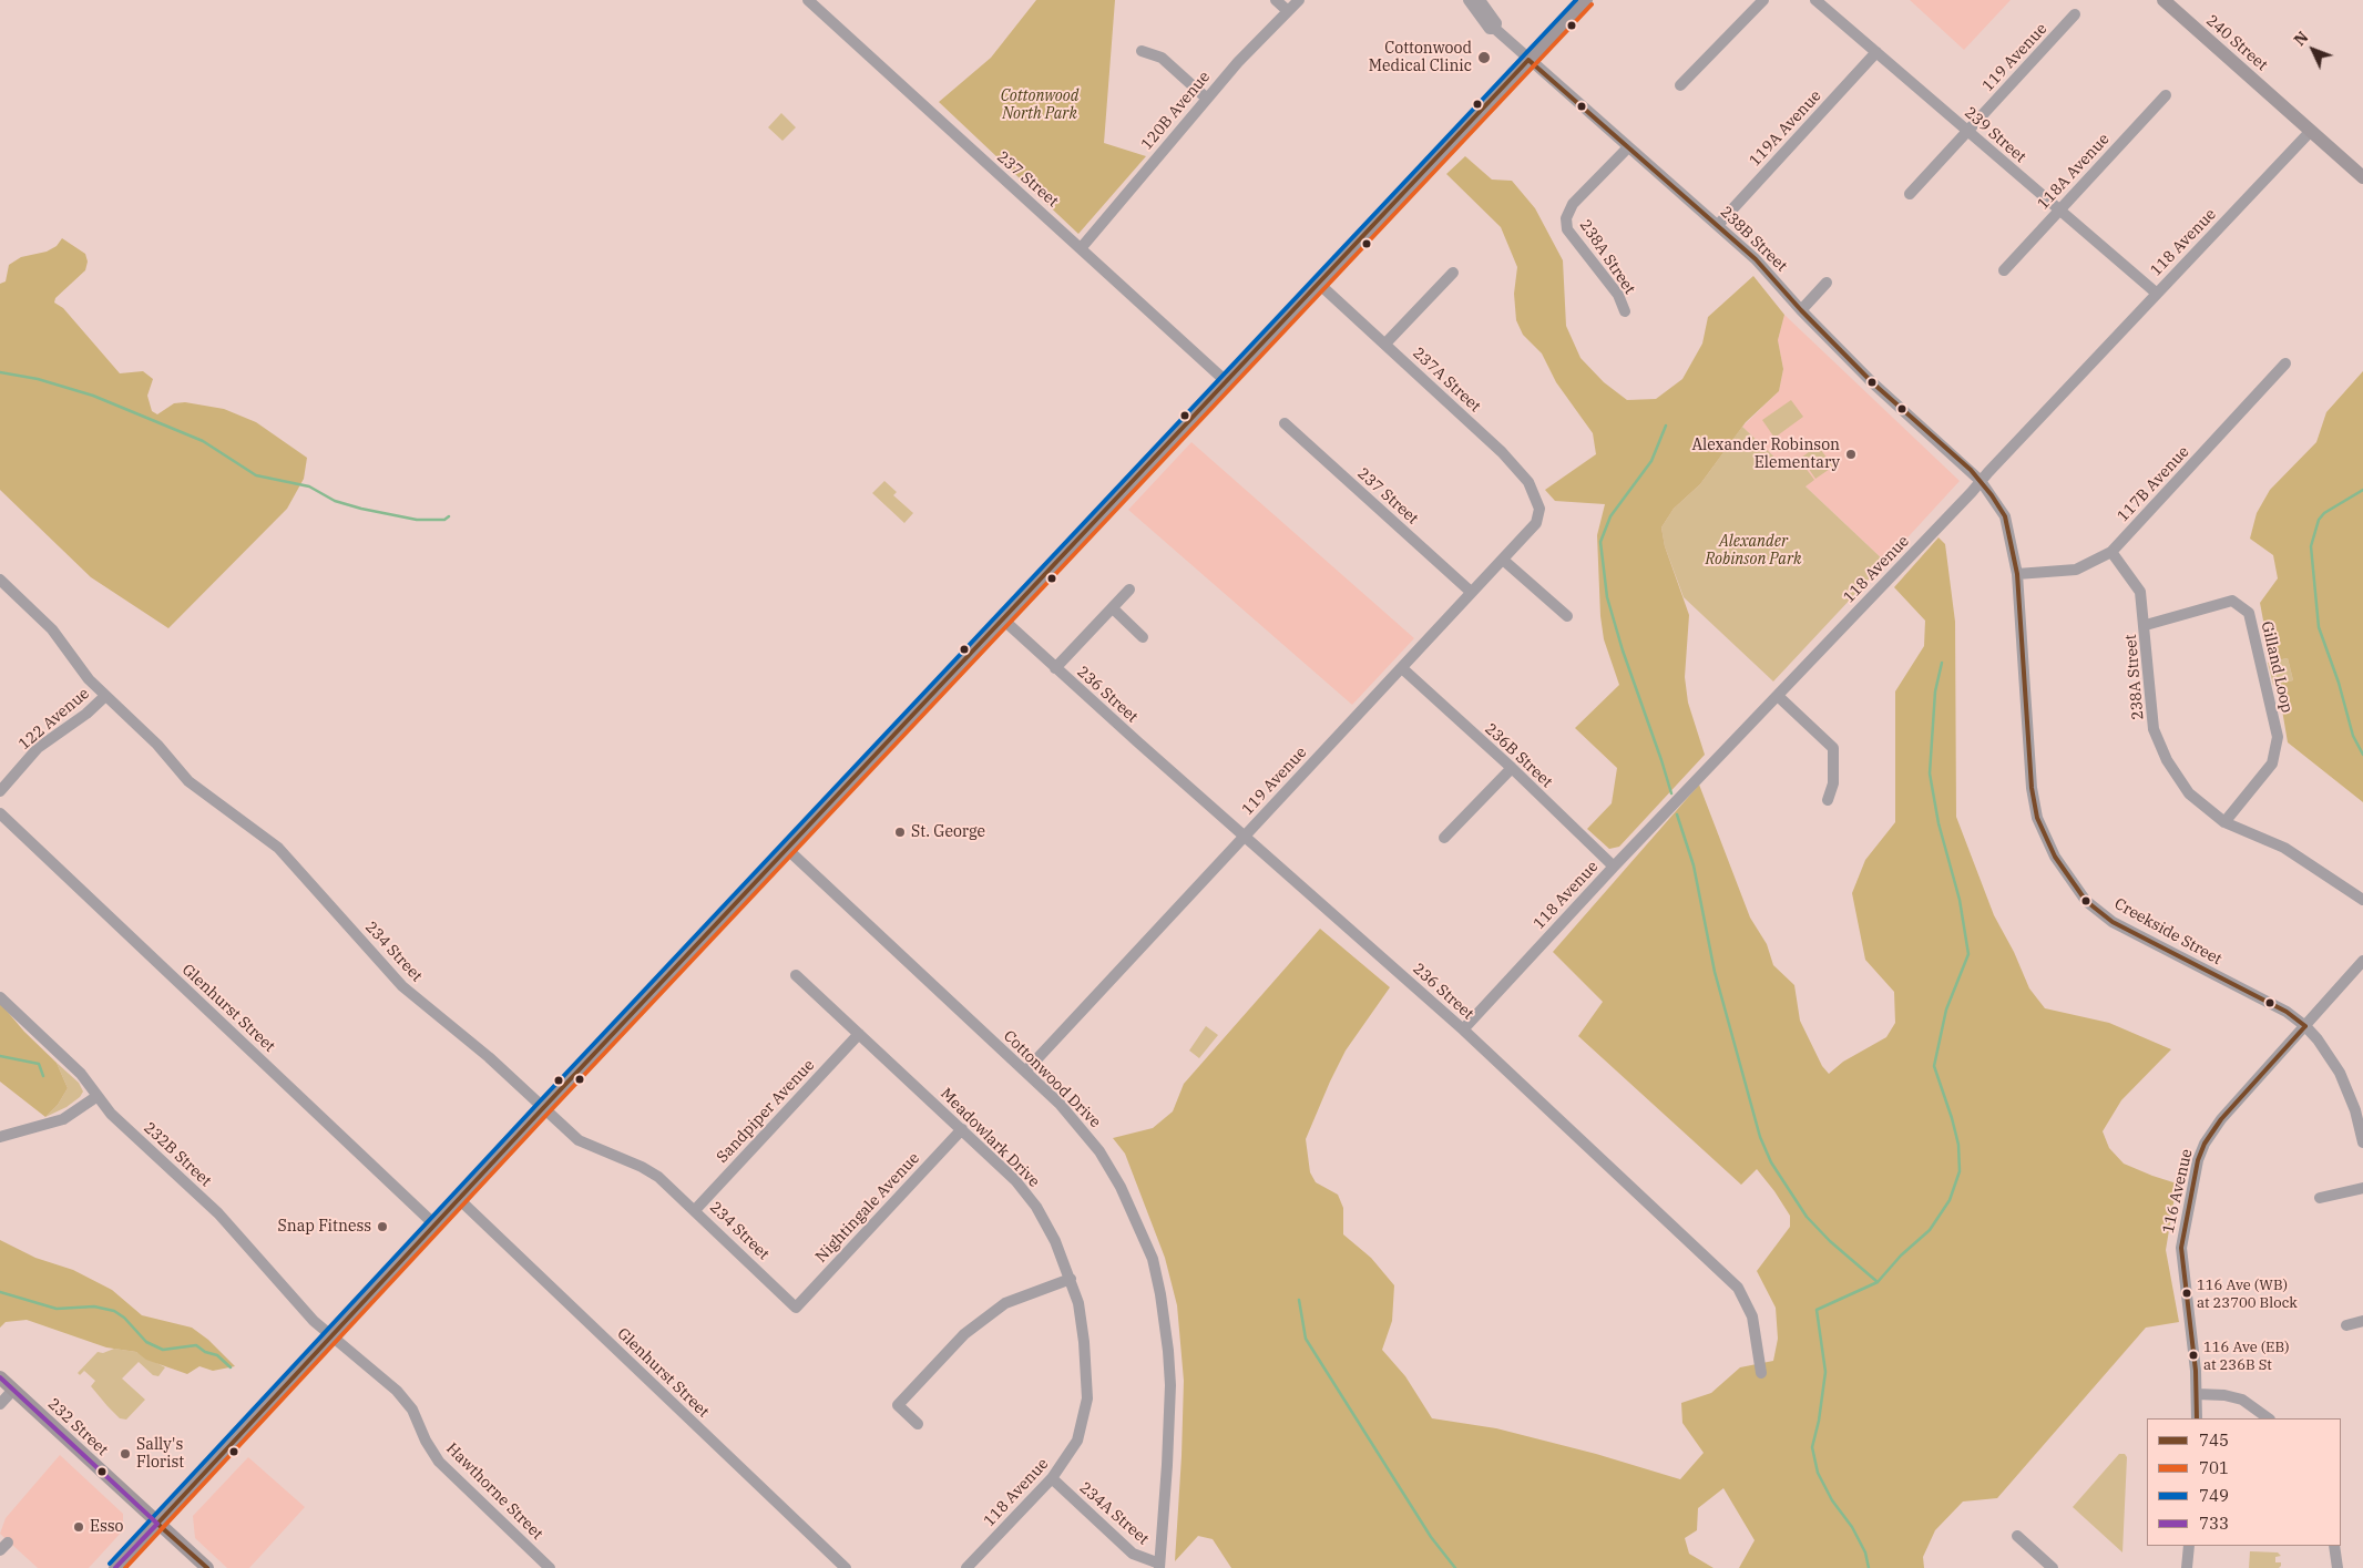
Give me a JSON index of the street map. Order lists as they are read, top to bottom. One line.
{"streets":{"main road":["240 Street","232 Street"],"street":["119 Avenue","120B Avenue","119A Avenue","239 Street","118A Avenue","237 Street","238B Street","118 Avenue","238A Street","237A Street","117B Avenue","Gilland Loop","236 Street","122 Avenue","236B Street","Creekside Street","234 Street","Glenhurst Street","Cottonwood Drive","Sandpiper Avenue","Meadowlark Drive","232B Street","116 Avenue","Nightingale Avenue","Hawthorne Street","234A Street"]},"crossings":[["240 Street","118 Avenue"],["119 Avenue","239 Street"],["119 Avenue","237 Street"],["119 Avenue","237A Street"],["119 Avenue","236 Street"],["119 Avenue","236B Street"],["119 Avenue","Cottonwood Drive"],["120B Avenue","237 Street"],["119A Avenue","239 Street"],["119A Avenue","238B Street"],["239 Street","118A Avenue"],["239 Street","118 Avenue"],["238B Street","118 Avenue"],["238B Street","238A Street"],["238B Street","Creekside Street"],["118 Avenue","236 Street"],["118 Avenue","236B Street"],["118 Avenue","Creekside Street"],["118 Avenue","Meadowlark Drive"],["118 Avenue","234A Street"],["238A Street","117B Avenue"],["238A Street","Gilland Loop"],["117B Avenue","Creekside Street"],["122 Avenue","234 Street"],["Creekside Street","116 Avenue"],["234 Street","Sandpiper Avenue"],["234 Street","Nightingale Avenue"],["Cottonwood Drive","234A Street"],["Sandpiper Avenue","Meadowlark Drive"],["Meadowlark Drive","Nightingale Avenue"],["232B Street","Hawthorne Street"]],"parks":["Cottonwood North Park","Alexander Robinson Park"],"places":["Cottonwood Medical Clinic","Alexander Robinson Elementary","St. George","Snap Fitness","116 Ave (WB) at 23700 Block","116 Ave (EB) at 236B St","Sally's Florist","Esso"],"lines":["transit line 749","transit line 701","transit line 745","transit line 733"],"legend":["745","701","749","733"],"north":"top left"}
